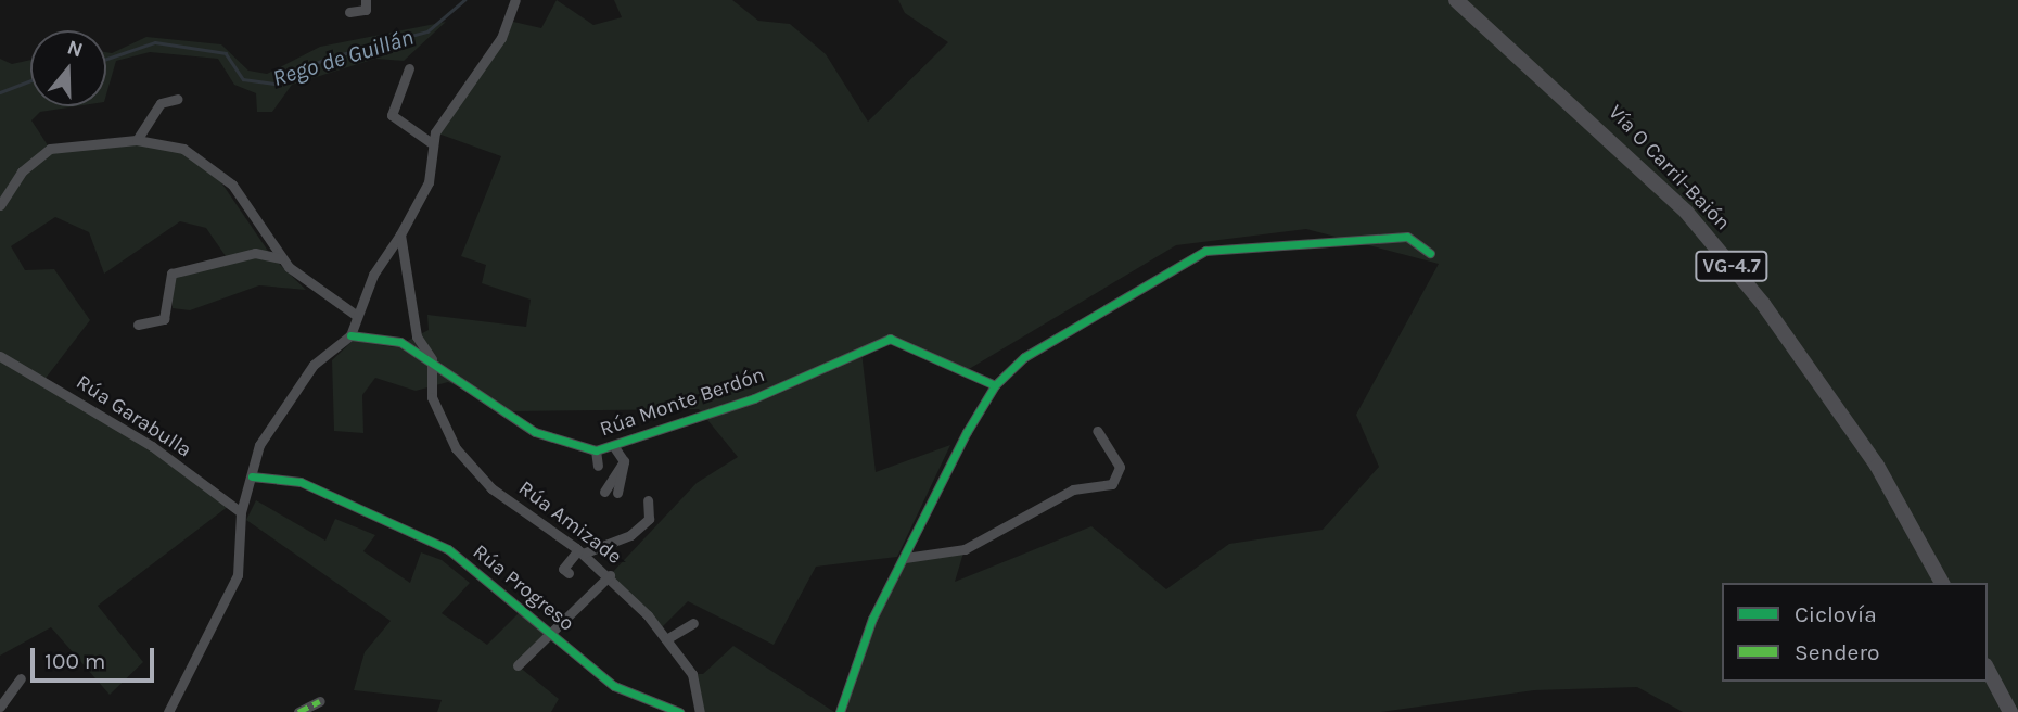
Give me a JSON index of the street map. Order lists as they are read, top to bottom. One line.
{"streets":{"highway":["Vía O Carril-Baión","VG-4.7"],"street":["Rúa Monte Berdón","Rúa Garabulla","Rúa Amizade","Rúa Progreso"]},"crossings":[["Rúa Monte Berdón","Rúa Amizade"],["Rúa Amizade","Rúa Progreso"]],"water":["Rego de Guillán"],"legend":["Ciclovía","Sendero"],"scale_bar":"100 m","north":"top"}
